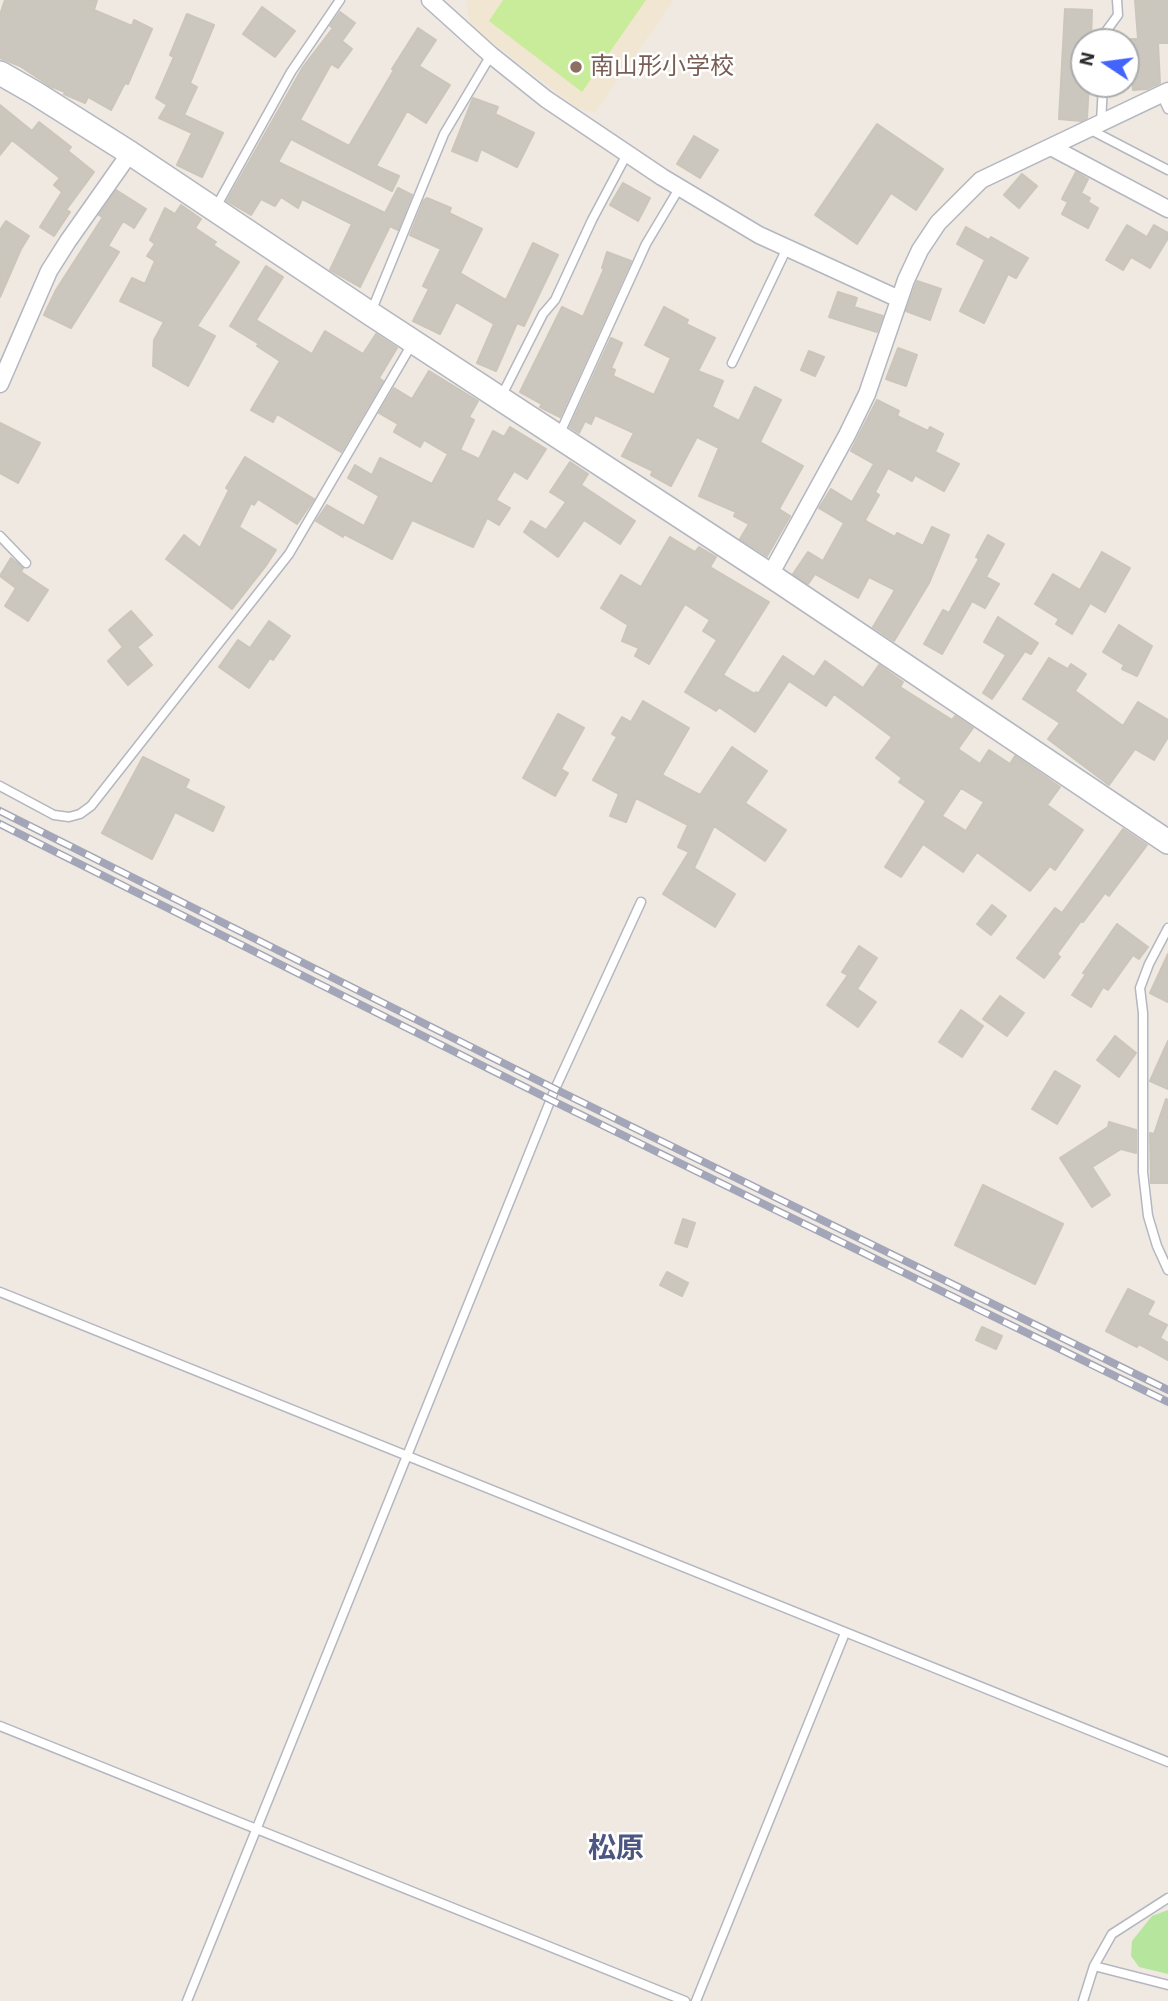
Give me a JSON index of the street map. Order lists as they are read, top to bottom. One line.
{"districts":["松原"],"places":["南山形小学校"],"north":"left"}
